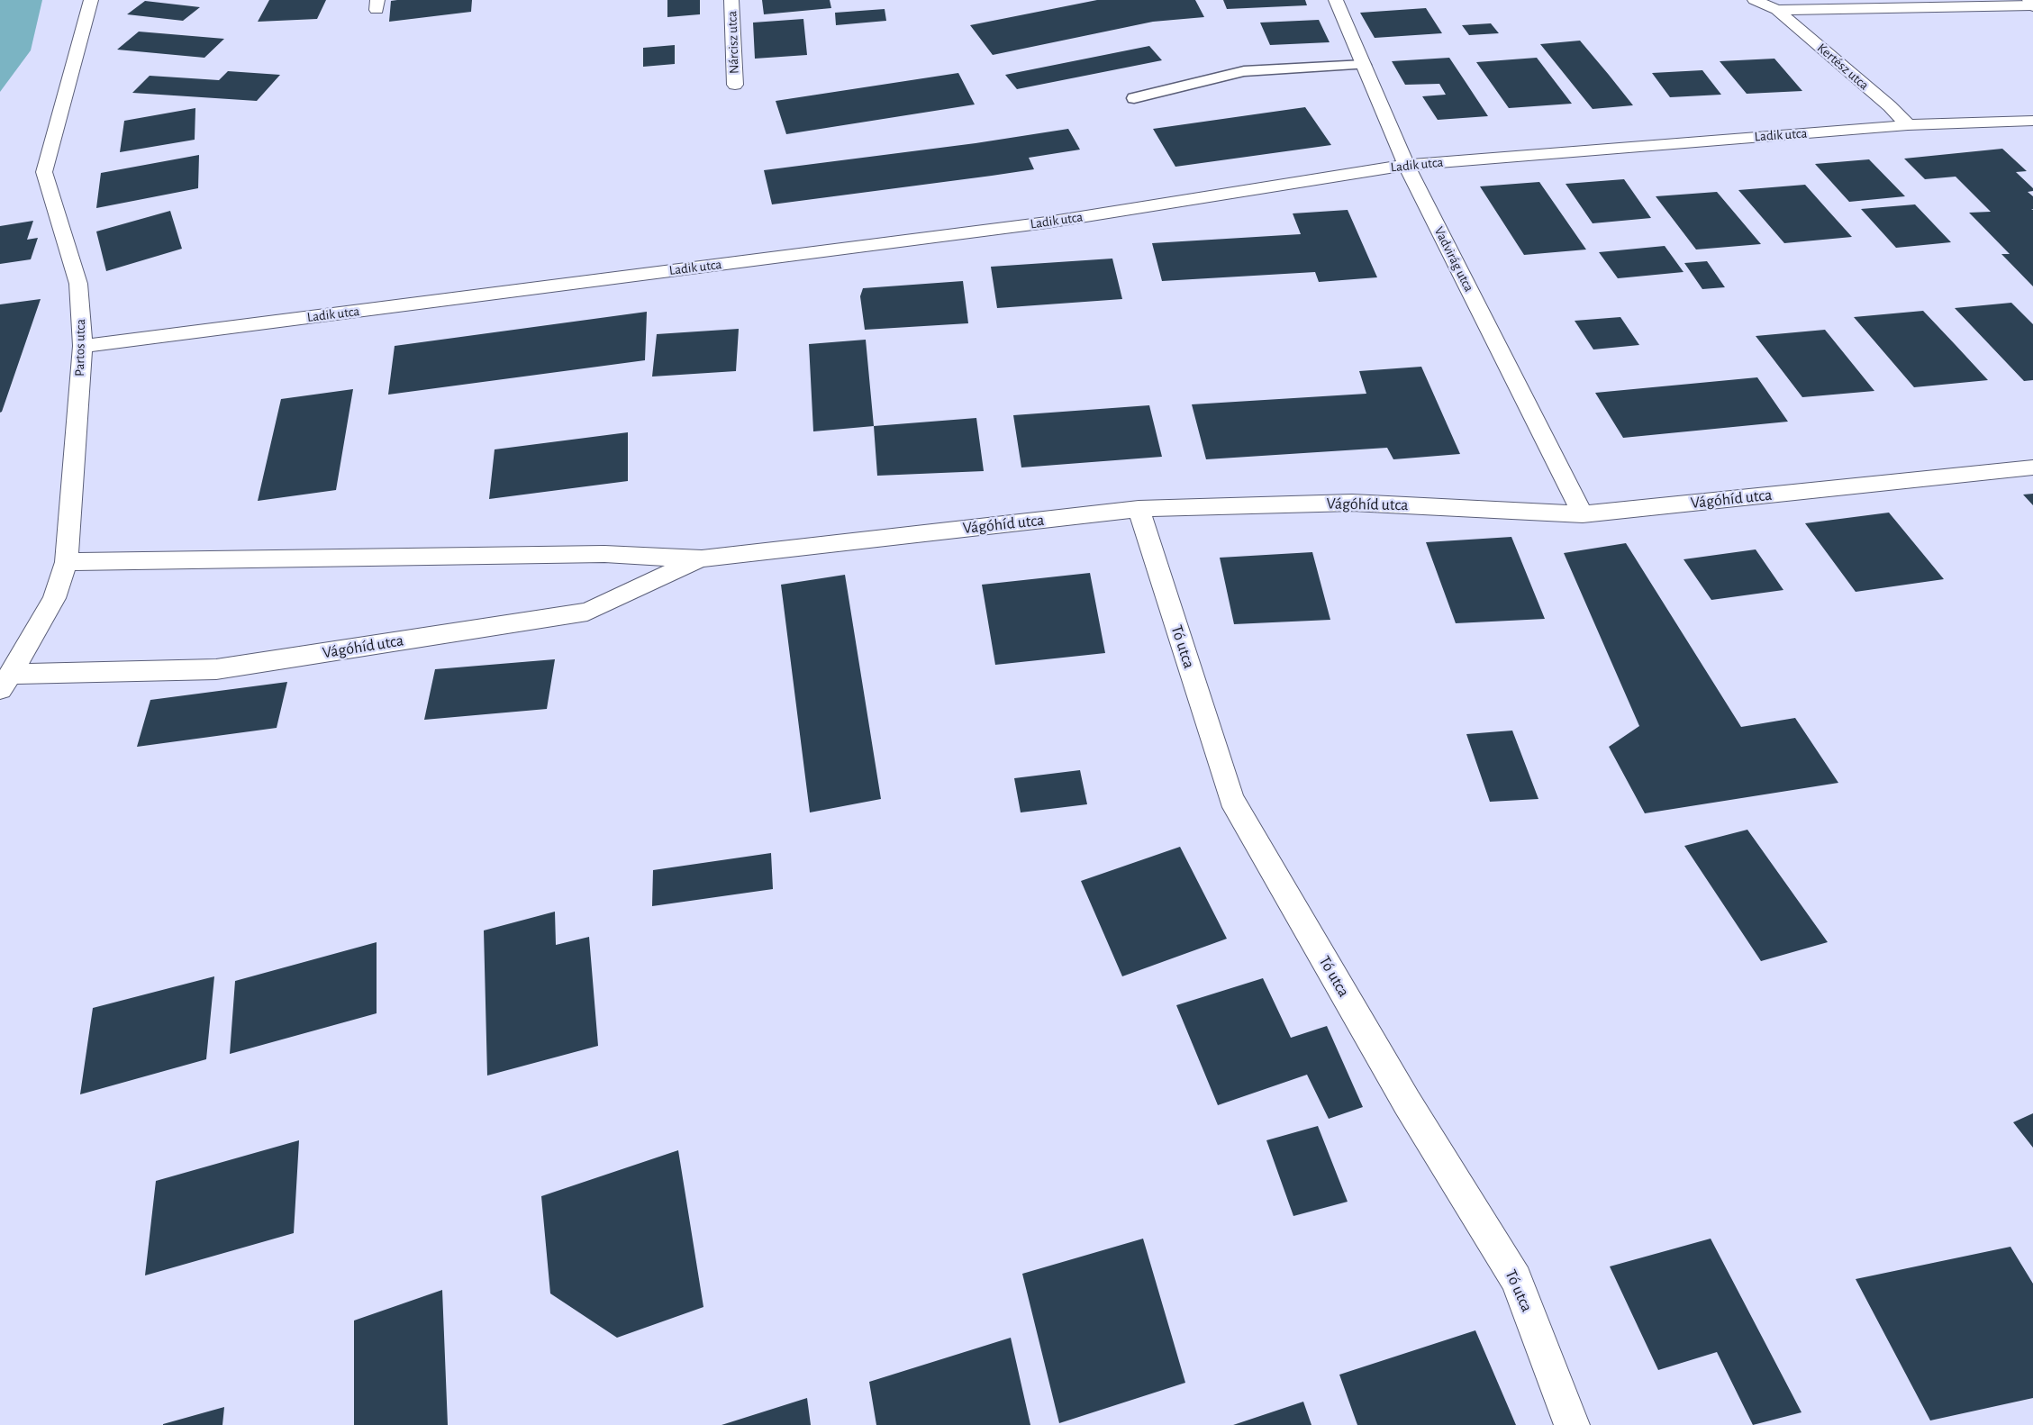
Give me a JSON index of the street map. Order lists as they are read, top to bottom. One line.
{"streets":{"street":["Nárcisz utca","Kertész utca","Ladik utca","Vadvirág utca","Partos utca","Vágóhíd utca","Tó utca"]},"crossings":[["Kertész utca","Ladik utca"],["Ladik utca","Vadvirág utca"],["Ladik utca","Partos utca"],["Vadvirág utca","Vágóhíd utca"],["Partos utca","Vágóhíd utca"],["Vágóhíd utca","Tó utca"]]}
